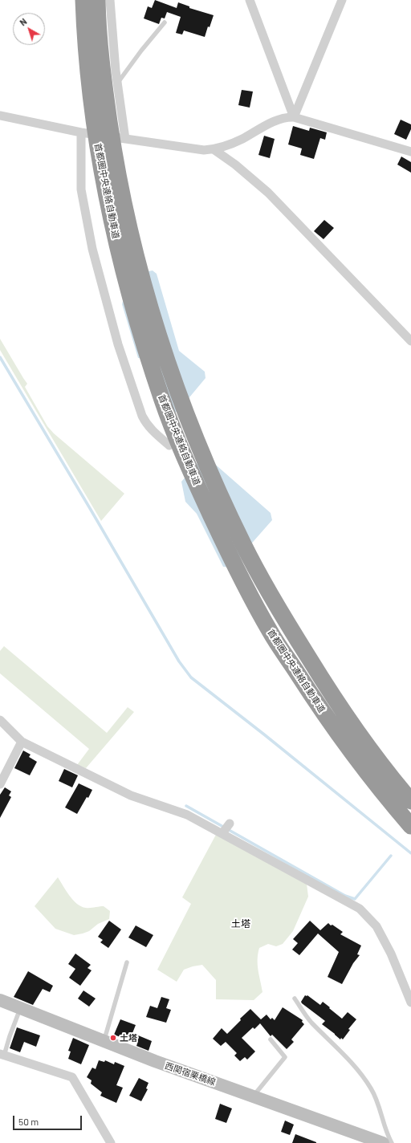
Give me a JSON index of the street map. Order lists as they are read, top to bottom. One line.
{"streets":{"highway":["首都圏中央連絡自動車道"],"main road":["西関宿栗橋線"]},"districts":["土塔"],"places":["土塔"],"scale_bar":"50 m","north":"top left"}
